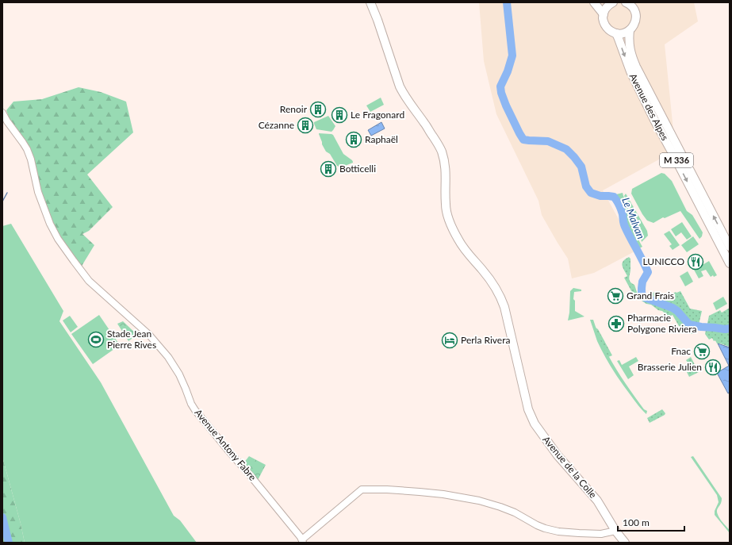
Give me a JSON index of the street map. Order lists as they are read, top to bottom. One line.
{"streets":{"main road":["Avenue des Alpes","M 336","Avenue de la Colle"],"street":["Avenue Antony Fabre"]},"water":["Le Malvan"],"places":{"building":["Renoir","Le Fragonard","Cézanne","Raphaël","Botticelli"],"restaurant":["LUNICCO","Brasserie Julien"],"supermarket":["Grand Frais","Fnac"],"pharmacy":["Pharmacie Polygone Riviera"],"sports":["Stade Jean Pierre Rives"],"hotel":["Perla Rivera"]},"scale_bar":"100 m"}
